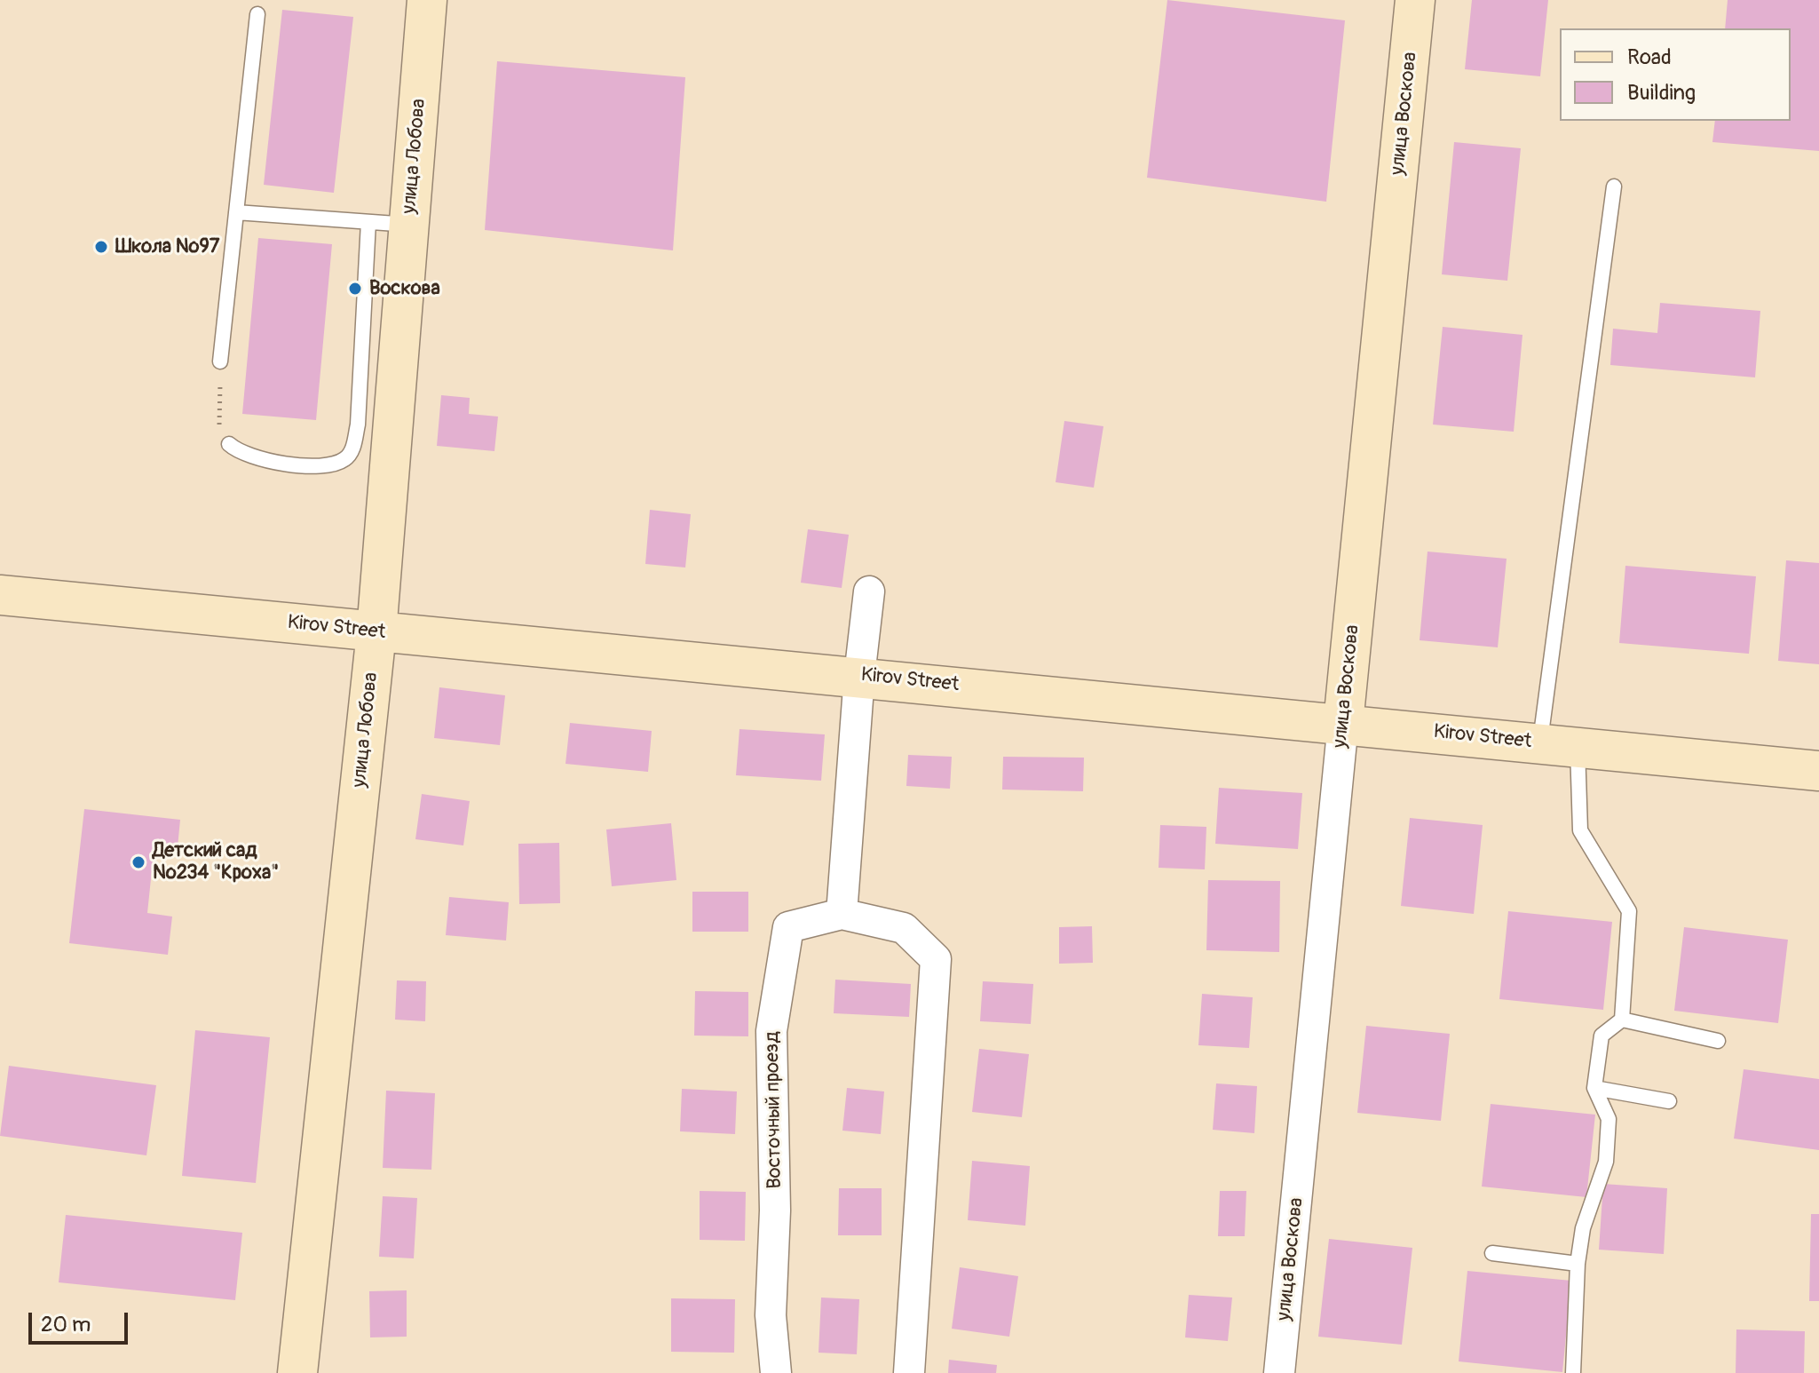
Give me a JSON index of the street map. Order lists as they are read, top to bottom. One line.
{"streets":{"street":["улица Воскова","улица Лобова","Kirov Street","Восточный проезд"]},"crossings":[["улица Воскова","Kirov Street"],["улица Лобова","Kirov Street"]],"places":["Школа №97","Воскова","Детский сад №234 \"Кроха\""],"legend":["Road","Building"],"scale_bar":"20 m"}
